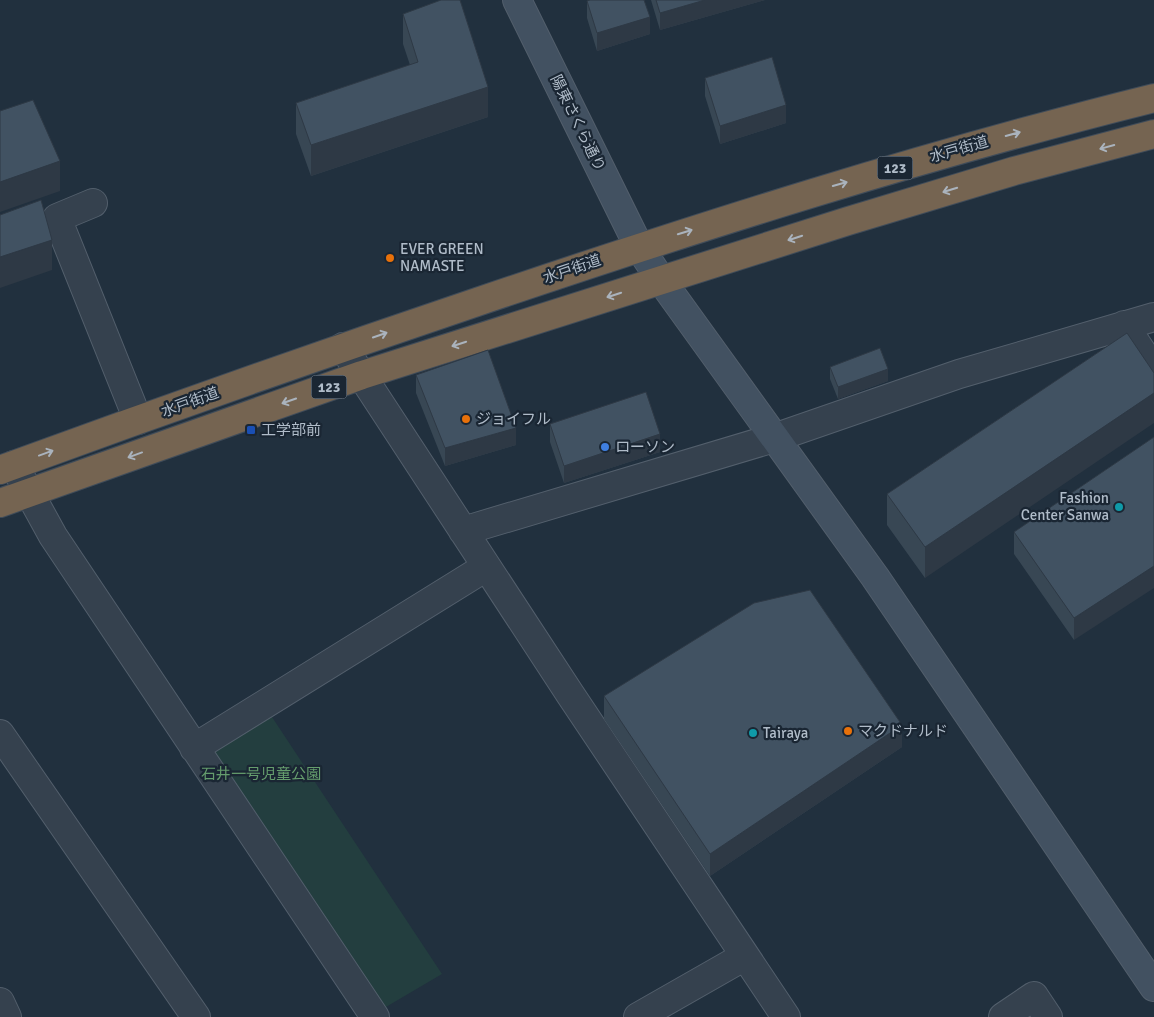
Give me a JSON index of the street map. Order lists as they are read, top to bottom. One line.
{"streets":{"highway":["水戸街道","123"],"street":["陽東さくら通り"]},"crossings":[["陽東さくら通り","水戸街道"]],"parks":["石井一号児童公園"],"places":{"other":["EVER GREEN NAMASTE","ジョイフル","ローソン","Fashion Center Sanwa","マクドナルド","Tairaya"],"transit":["工学部前"]}}
